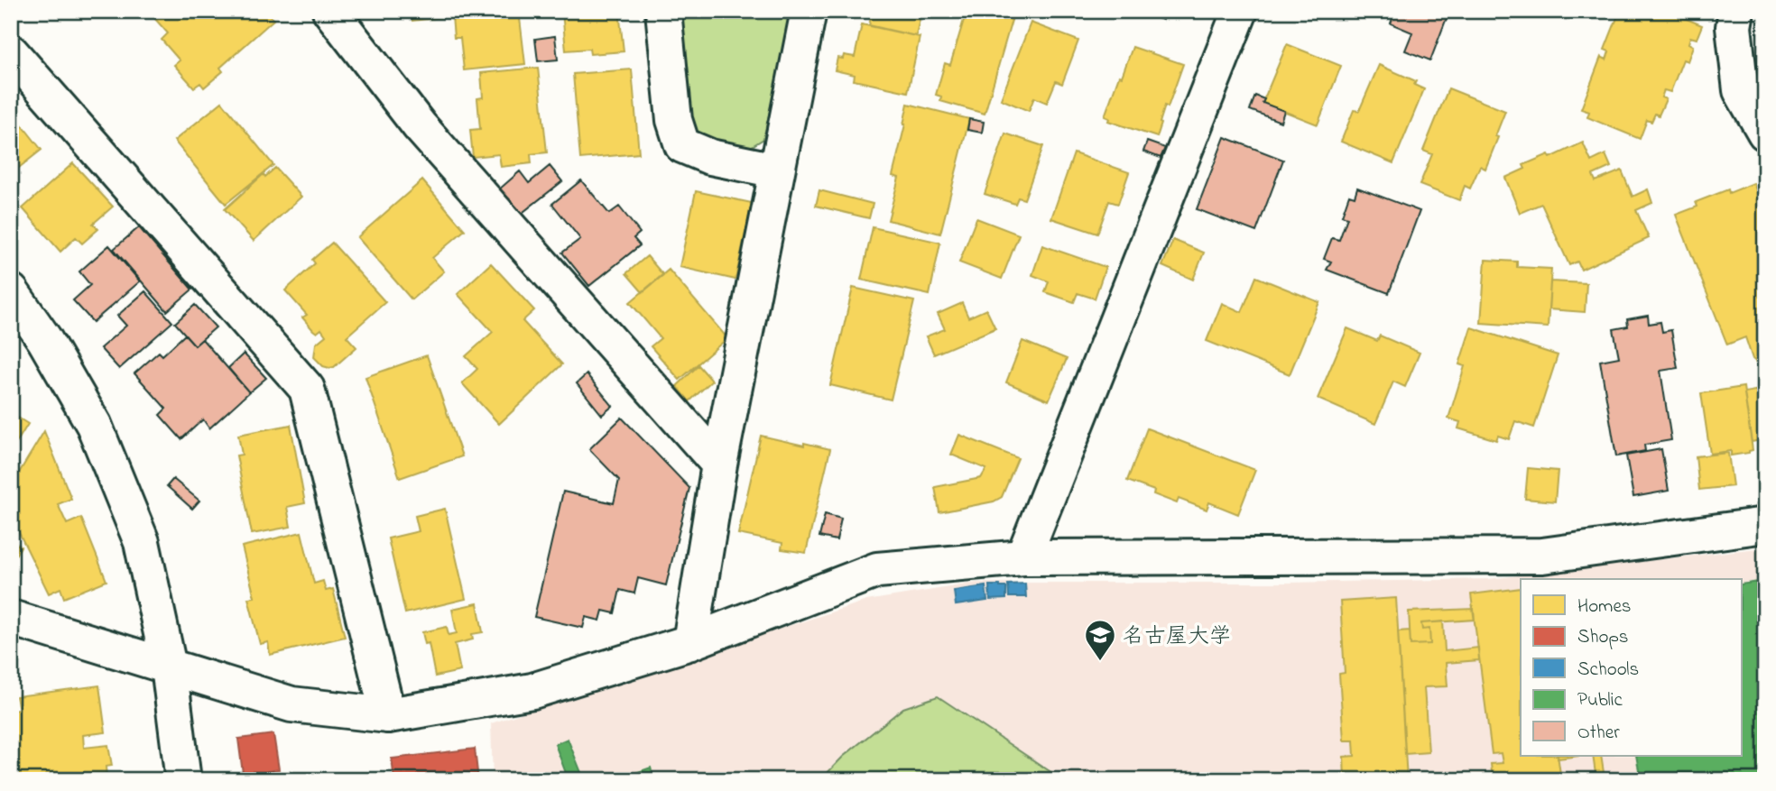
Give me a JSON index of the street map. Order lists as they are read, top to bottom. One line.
{"places":{"school or university":["名古屋大学"]},"legend":["Homes","Shops","Schools","Public","Other"]}
